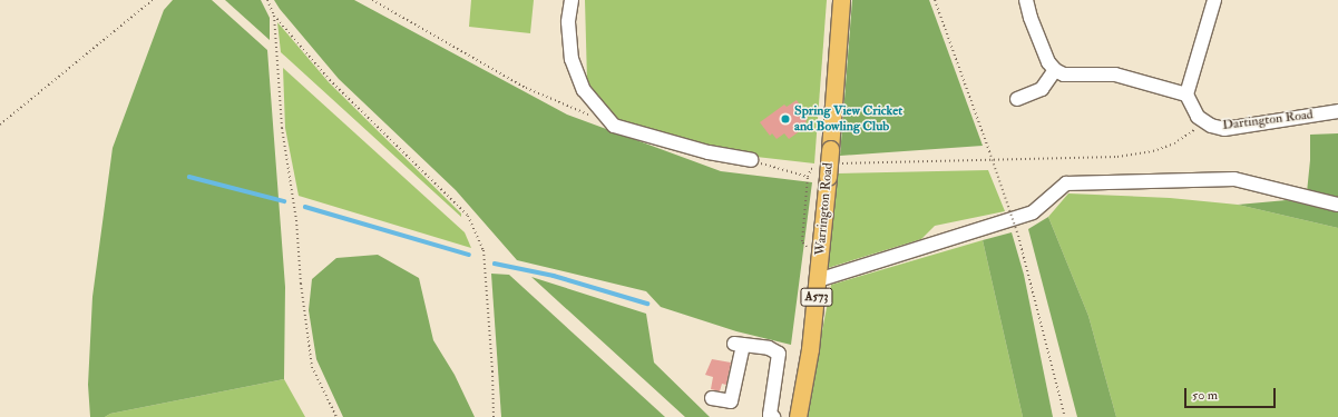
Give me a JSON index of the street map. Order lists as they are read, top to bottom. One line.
{"streets":{"main road":["Warrington Road","A573"],"street":["Dartington Road"]},"places":["Spring View Cricket and Bowling Club"],"scale_bar":"50 m"}
